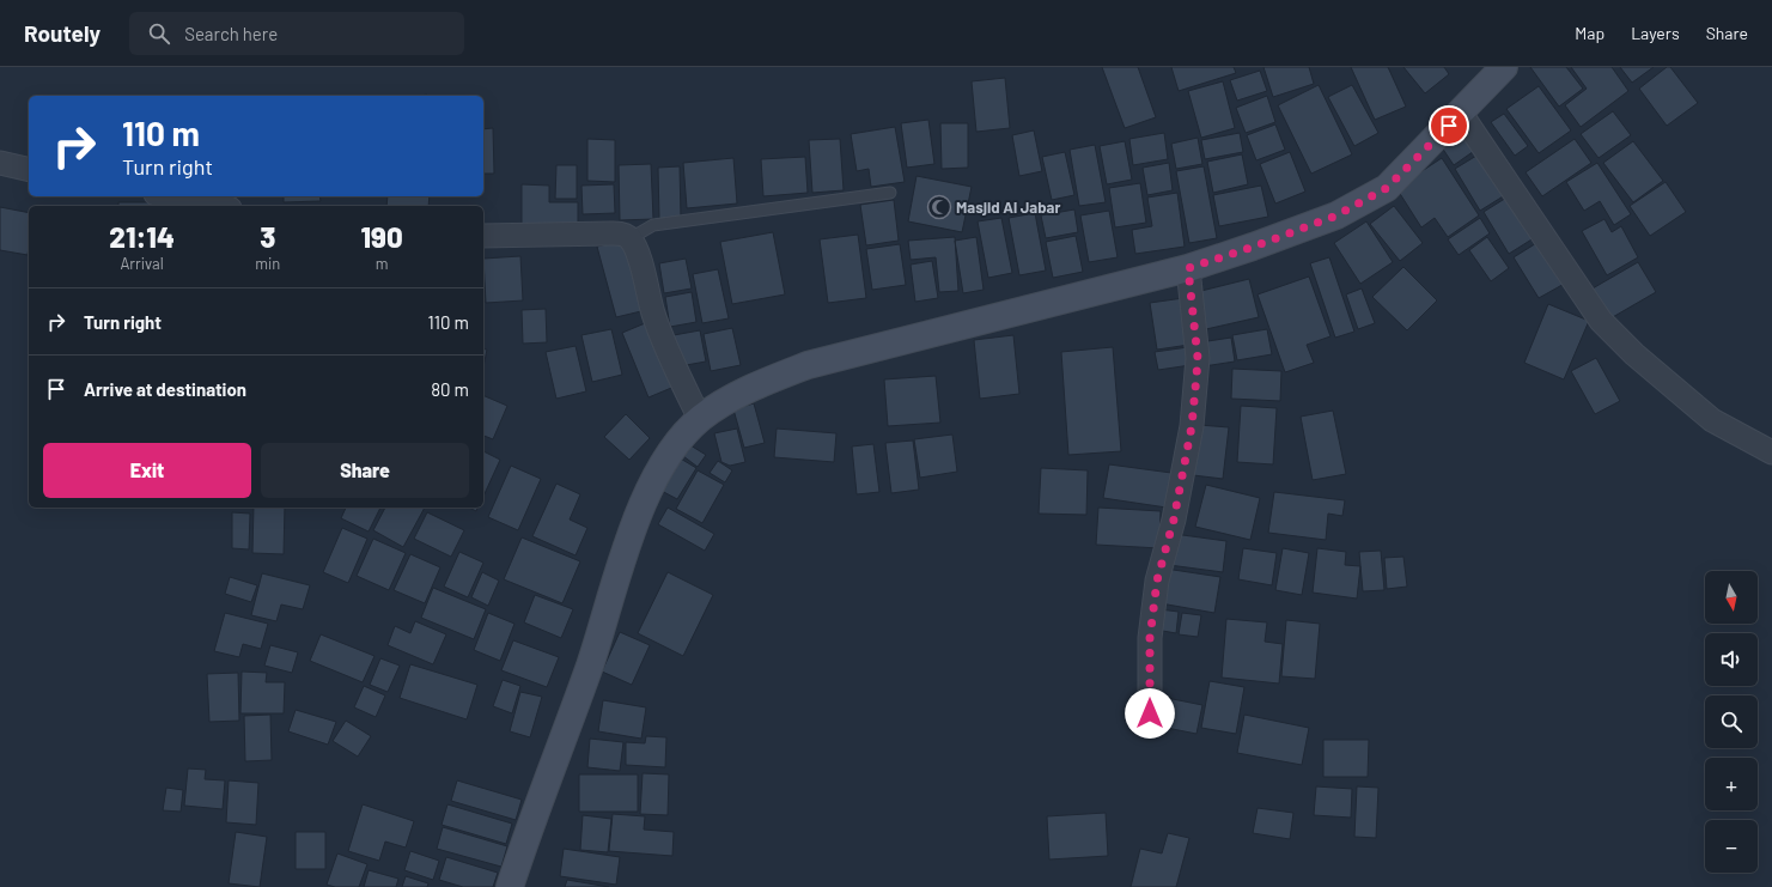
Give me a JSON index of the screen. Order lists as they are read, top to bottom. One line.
{"places":{"mosque":["Masjid Al Jabar"]},"north":"bottom","page":{"header":"Routely","search":"Search here","nav":["Map","Layers","Share"],"turn":["110 m","Turn right"],"eta":["21:14","Arrival","3","min","190","m"],"list":[{"name":"Turn right","value":"110 m"},{"name":"Arrive at destination","value":"80 m"}],"buttons":["Exit","Share"],"map_buttons":["+","−"]}}
